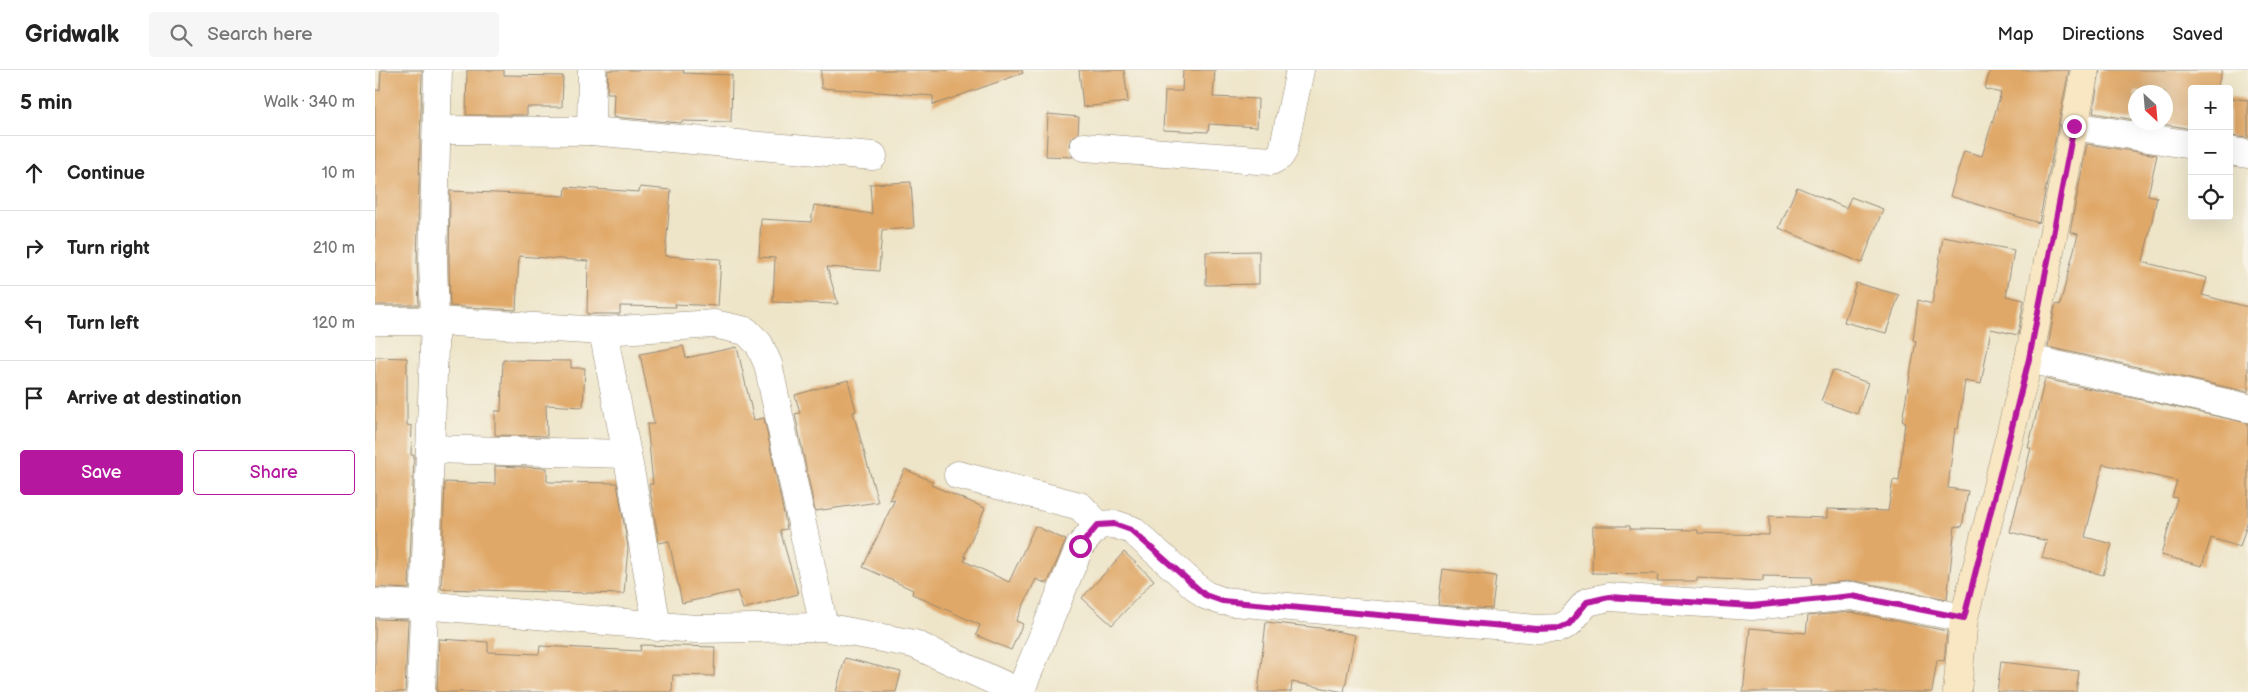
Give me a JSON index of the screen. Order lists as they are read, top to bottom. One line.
{"north":"bottom right","page":{"header":"Gridwalk","search":"Search here","nav":["Map","Directions","Saved"],"heading":["5 min","Walk · 340 m"],"map_buttons":["+","−"],"list":[["Continue","10 m"],["Turn right","210 m"],["Turn left","120 m"],"Arrive at destination"],"buttons":["Save","Share"]}}
